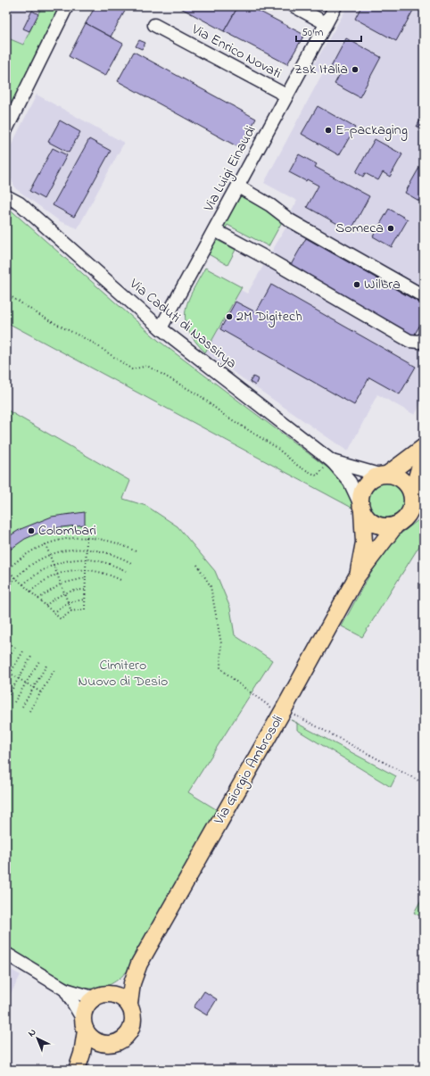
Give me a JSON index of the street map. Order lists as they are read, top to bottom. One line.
{"streets":{"main road":["Via Giorgio Ambrosoli"],"street":["Via Enrico Novati","Via Luigi Einaudi","Via Caduti di Nassirya"]},"crossings":[["Via Enrico Novati","Via Luigi Einaudi"],["Via Luigi Einaudi","Via Caduti di Nassirya"],["Via Caduti di Nassirya","Via Giorgio Ambrosoli"]],"parks":["Cimitero Nuovo di Desio"],"places":["Zsk Italia","E-packaging","Someca","Wilbra","2M Digitech","Colombari"],"scale_bar":"50 m","north":"top left"}
